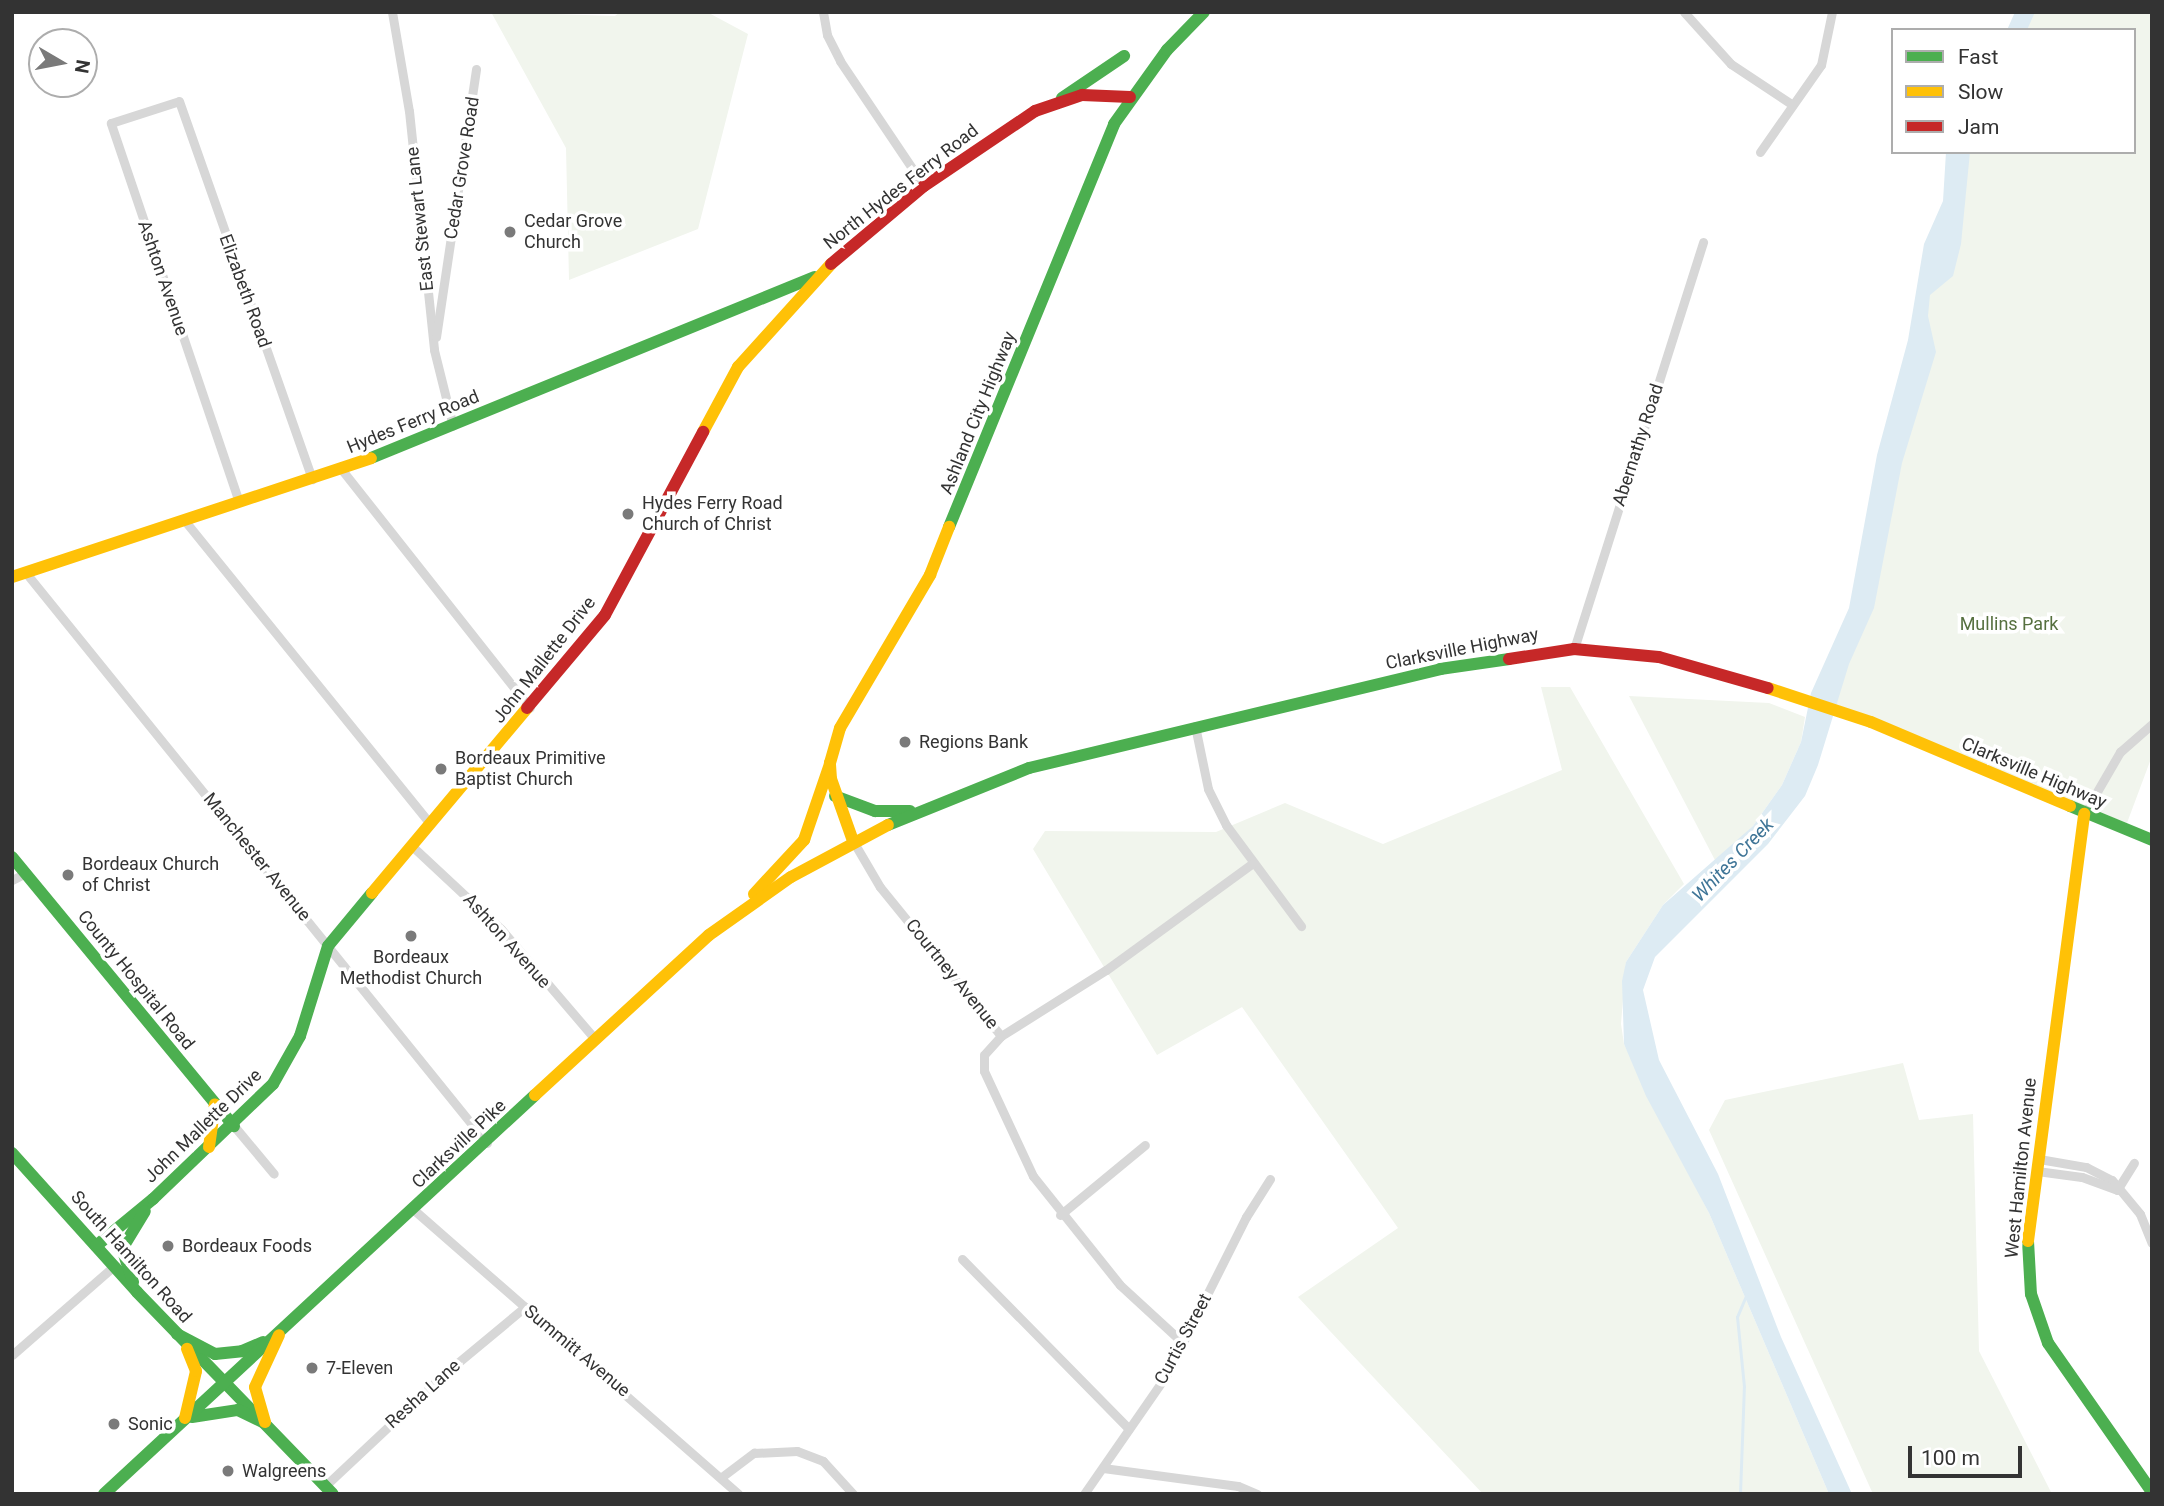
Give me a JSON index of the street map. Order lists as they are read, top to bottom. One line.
{"streets":{"main road":["North Hydes Ferry Road","Ashland City Highway","Hydes Ferry Road","Clarksville Highway","John Mallette Drive","County Hospital Road","Clarksville Pike","West Hamilton Avenue","South Hamilton Road"],"street":["Cedar Grove Road","East Stewart Lane","Ashton Avenue","Elizabeth Road","Abernathy Road","Manchester Avenue","Courtney Avenue","Curtis Street","Summitt Avenue","Resha Lane"]},"crossings":[["Cedar Grove Road","East Stewart Lane"],["North Hydes Ferry Road","Ashland City Highway"],["North Hydes Ferry Road","Hydes Ferry Road"],["North Hydes Ferry Road","John Mallette Drive"],["East Stewart Lane","Hydes Ferry Road"],["Ashton Avenue","Elizabeth Road"],["Ashton Avenue","Hydes Ferry Road"],["Ashton Avenue","John Mallette Drive"],["Ashton Avenue","Clarksville Pike"],["Elizabeth Road","Hydes Ferry Road"],["Ashland City Highway","Clarksville Highway"],["Ashland City Highway","Courtney Avenue"],["Ashland City Highway","Clarksville Pike"],["Hydes Ferry Road","John Mallette Drive"],["Hydes Ferry Road","Manchester Avenue"],["Abernathy Road","Clarksville Highway"],["Clarksville Highway","Courtney Avenue"],["Clarksville Highway","Clarksville Pike"],["Clarksville Highway","West Hamilton Avenue"],["John Mallette Drive","Manchester Avenue"],["John Mallette Drive","County Hospital Road"],["John Mallette Drive","South Hamilton Road"],["Manchester Avenue","Clarksville Pike"],["Courtney Avenue","Clarksville Pike"],["Courtney Avenue","Curtis Street"],["Clarksville Pike","South Hamilton Road"],["Clarksville Pike","Summitt Avenue"],["South Hamilton Road","Resha Lane"],["Summitt Avenue","Resha Lane"]],"water":["Whites Creek"],"parks":["Mullins Park"],"places":["Cedar Grove Church","Hydes Ferry Road Church of Christ","Regions Bank","Bordeaux Primitive Baptist Church","Bordeaux Church of Christ","Bordeaux Methodist Church","Bordeaux Foods","7-Eleven","Sonic","Walgreens"],"legend":["Fast","Slow","Jam"],"scale_bar":"100 m","north":"right"}
